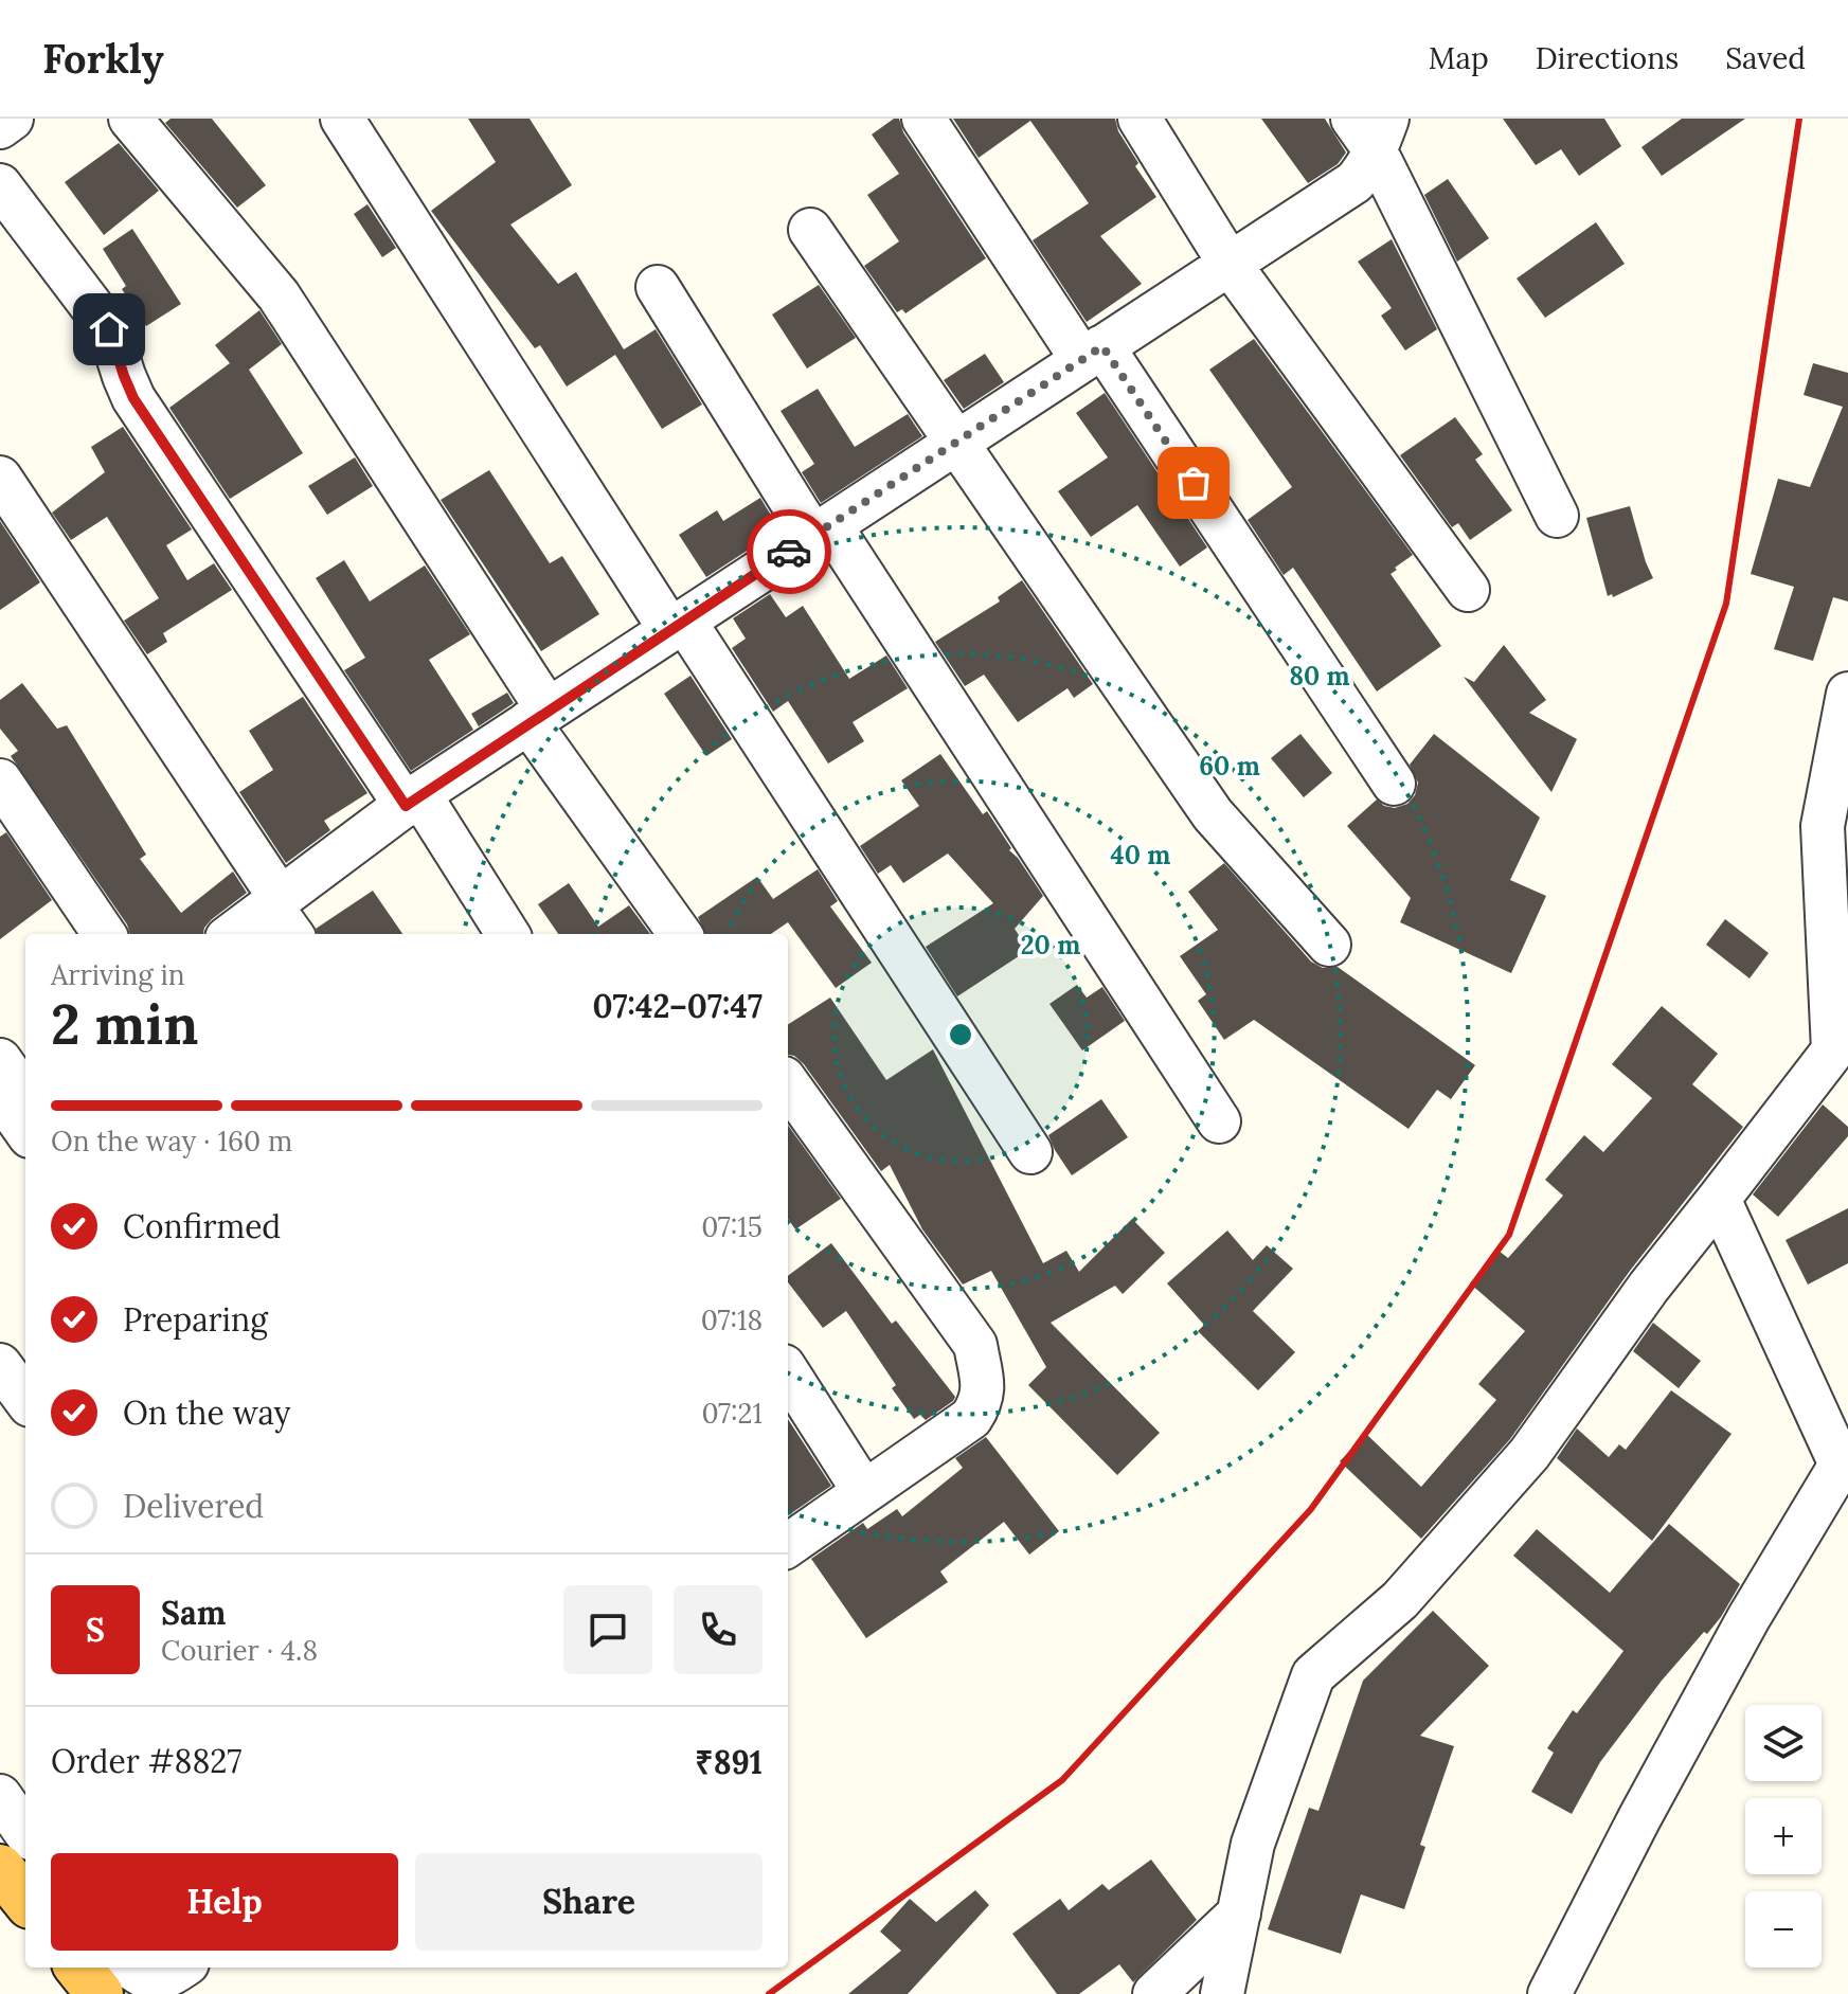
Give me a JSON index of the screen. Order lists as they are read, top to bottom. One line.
{"page":{"header":"Forkly","nav":["Map","Directions","Saved"],"heading":["2 min","Arriving in","07:42–07:47"],"panel":["Sam","Courier · 4.8","Order #8827","₹891"],"bar":"On the way · 160 m","list":[["Confirmed","07:15"],["Preparing","07:18"],["On the way","07:21"],"Delivered"],"round":"S","map_buttons":["+","−"],"buttons":["Help","Share"]},"rings":["80 m","60 m","40 m","20 m"]}
